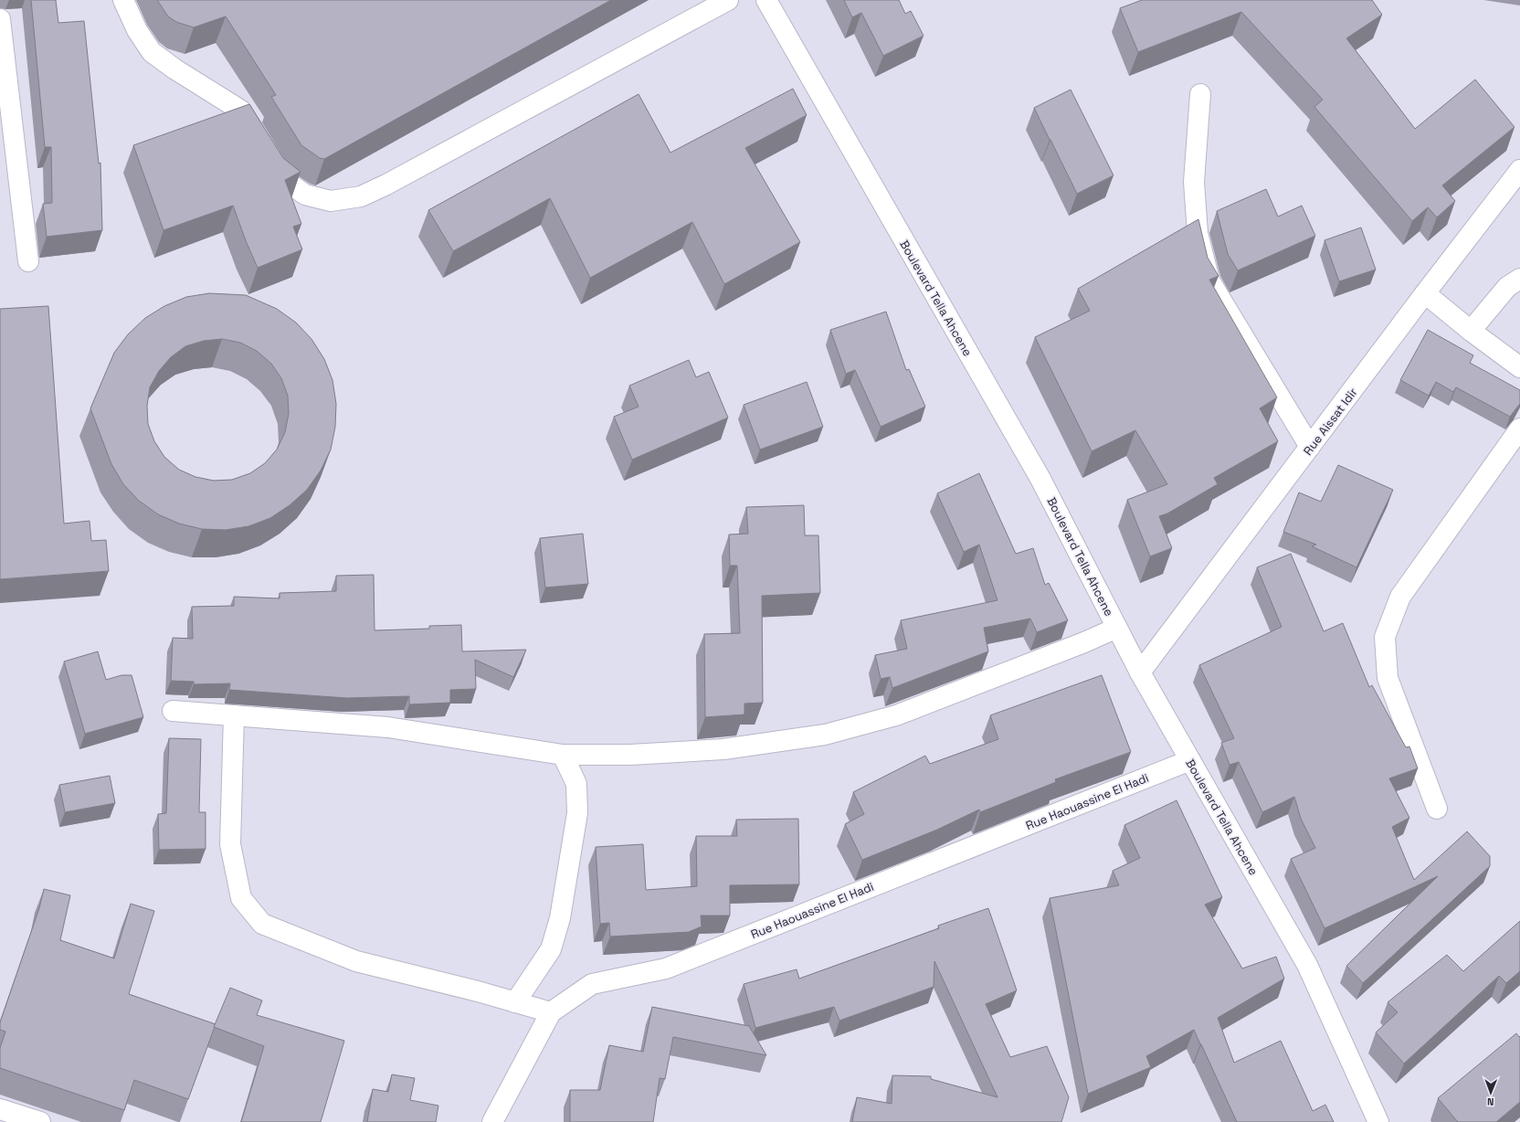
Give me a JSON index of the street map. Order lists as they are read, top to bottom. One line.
{"streets":{"street":["Boulevard Tella Ahcene","Rue Aissat Idir","Rue Haouassine El Hadi"]},"crossings":[["Boulevard Tella Ahcene","Rue Aissat Idir"],["Boulevard Tella Ahcene","Rue Haouassine El Hadi"]],"north":"bottom"}
